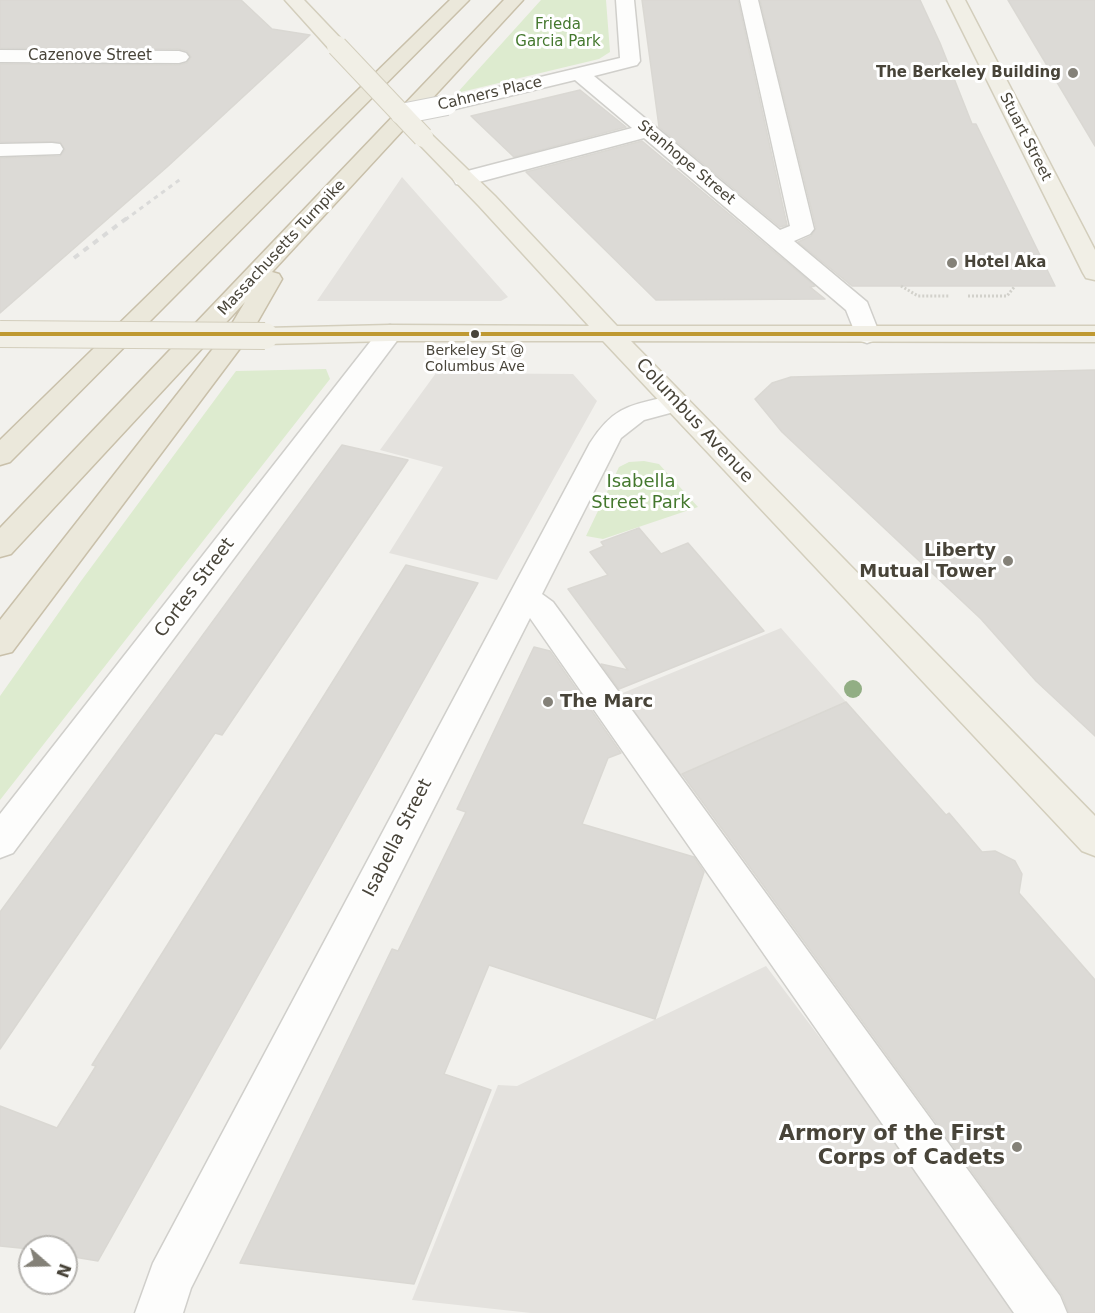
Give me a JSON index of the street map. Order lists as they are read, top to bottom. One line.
{"streets":{"highway":["Massachusetts Turnpike"],"main road":["Stuart Street","Columbus Avenue"],"street":["Cazenove Street","Cahners Place","Stanhope Street","Cortes Street","Isabella Street"]},"crossings":[["Cahners Place","Stanhope Street"],["Cahners Place","Columbus Avenue"],["Columbus Avenue","Isabella Street"]],"parks":["Frieda Garcia Park","Isabella Street Park"],"places":["The Berkeley Building","Hotel Aka","Berkeley St @ Columbus Ave","Liberty Mutual Tower","The Marc","Armory of the First Corps of Cadets"],"north":"right"}
